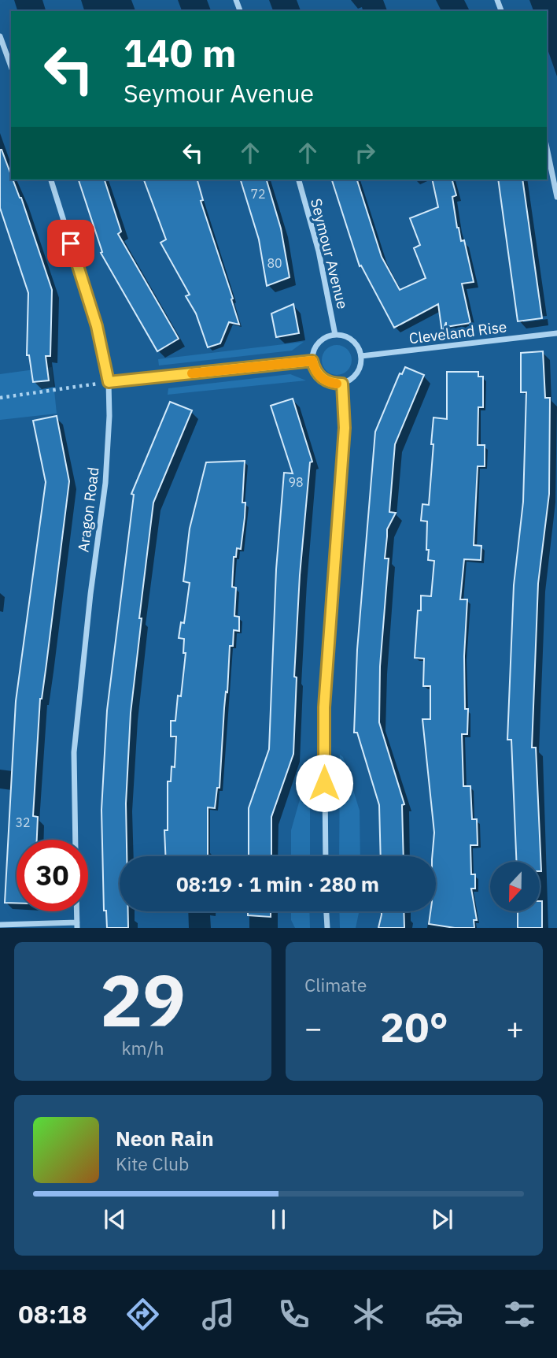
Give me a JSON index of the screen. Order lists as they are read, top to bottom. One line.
{"streets":{"street":["Seymour Avenue","Cleveland Rise","Aragon Road"]},"crossings":[["Seymour Avenue","Cleveland Rise"]],"house_numbers":["72","80","98","32"],"north":"bottom","page":{"turn":["140 m","Seymour Avenue"],"limit":"30","trip":"08:19 · 1 min · 280 m","tile":[["29","km/h"],"Climate"],"heat":["−","20°","+"],"song":["Neon Rain","Kite Club"],"tabs":"08:18"}}
